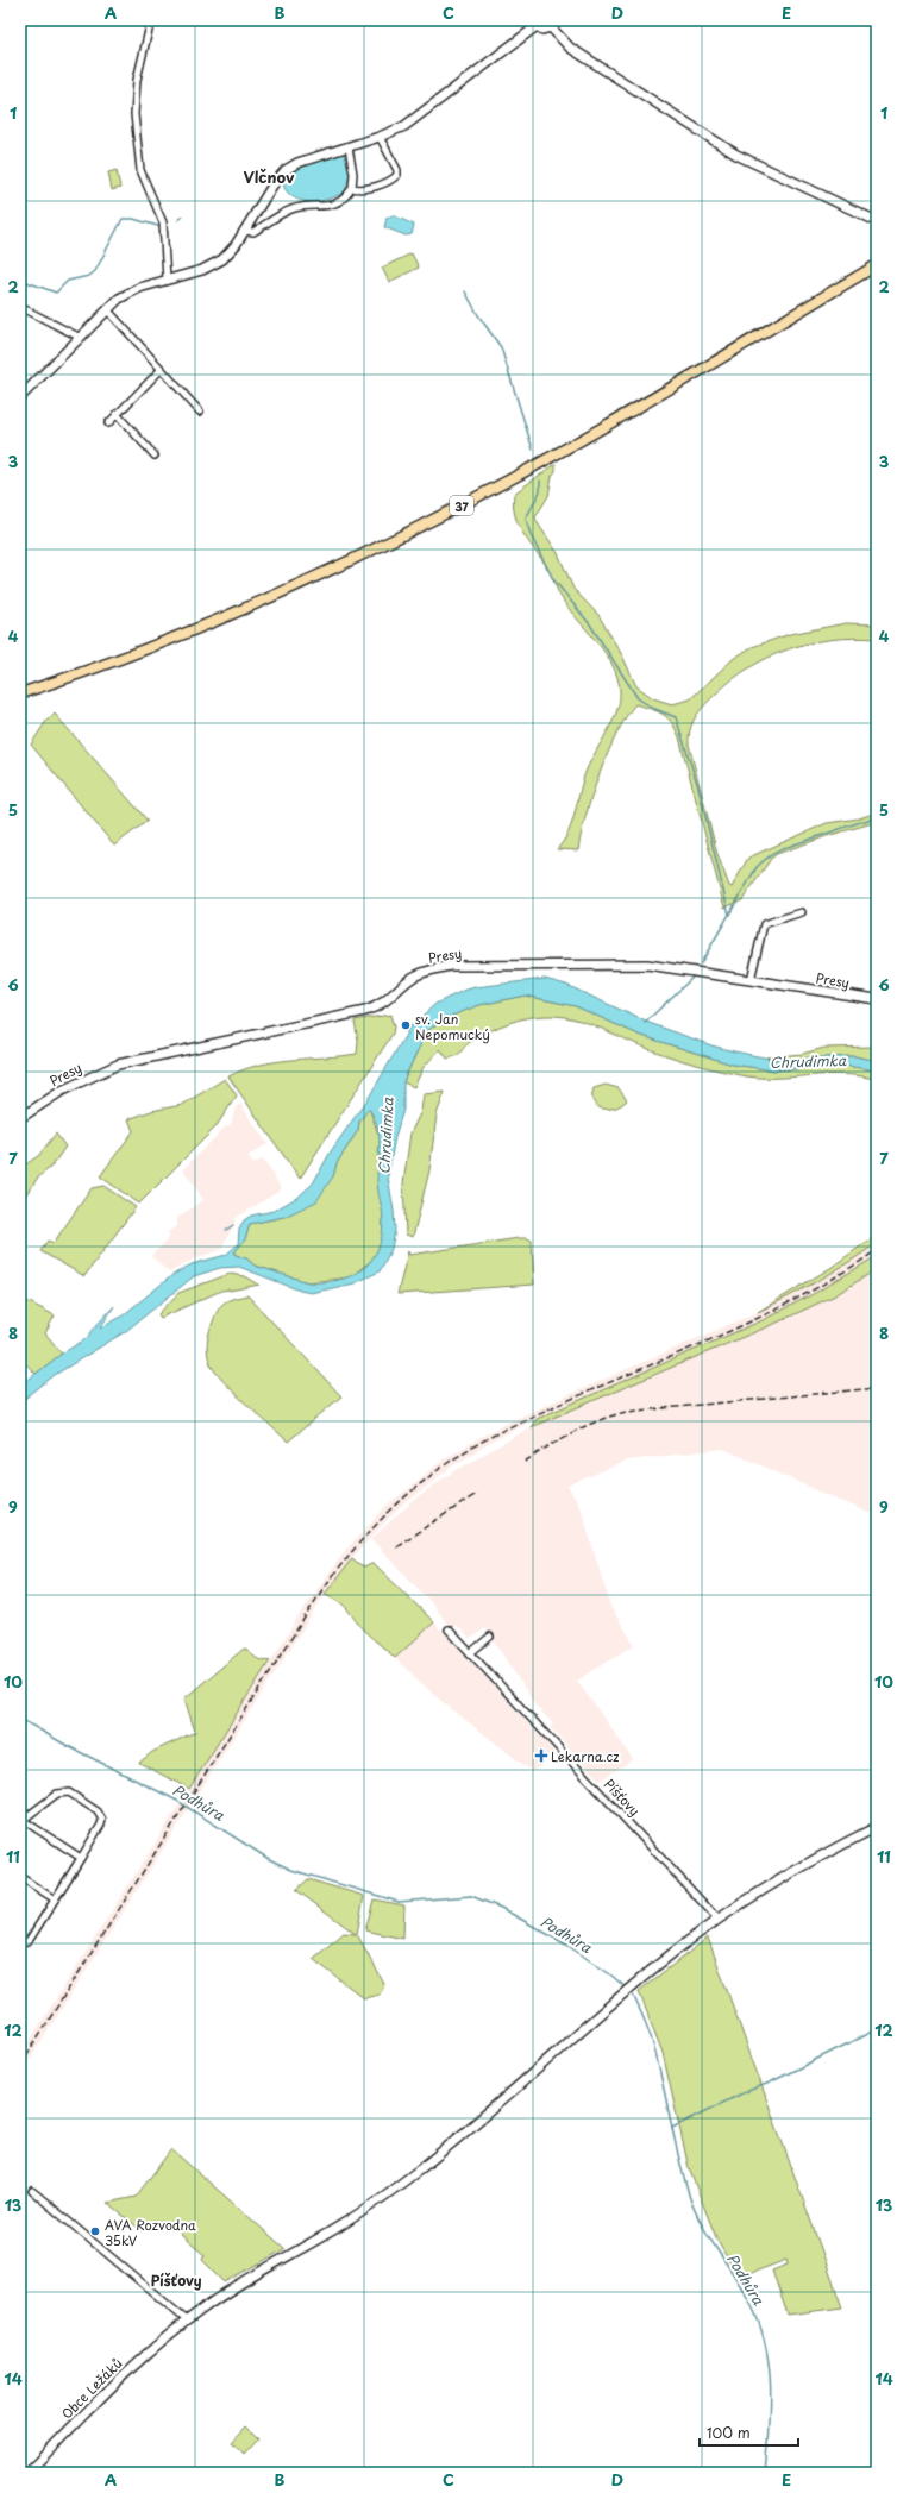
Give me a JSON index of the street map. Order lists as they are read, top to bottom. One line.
{"streets":{"main road":["37"],"street":["Presy","Píšťovy","Obce Ležáků"]},"crossings":[["Píšťovy","Obce Ležáků"]],"districts":["Vlčnov","Píšťovy"],"water":["Chrudimka","Podhůra"],"places":{"other":["sv. Jan Nepomucký","AVA Rozvodna 35kV"],"health":["Lekarna.cz"]},"scale_bar":"100 m","grid":{"columns":["A","B","C","D","E"],"rows":["1","2","3","4","5","6","7","8","9","10","11","12","13","14"]}}
